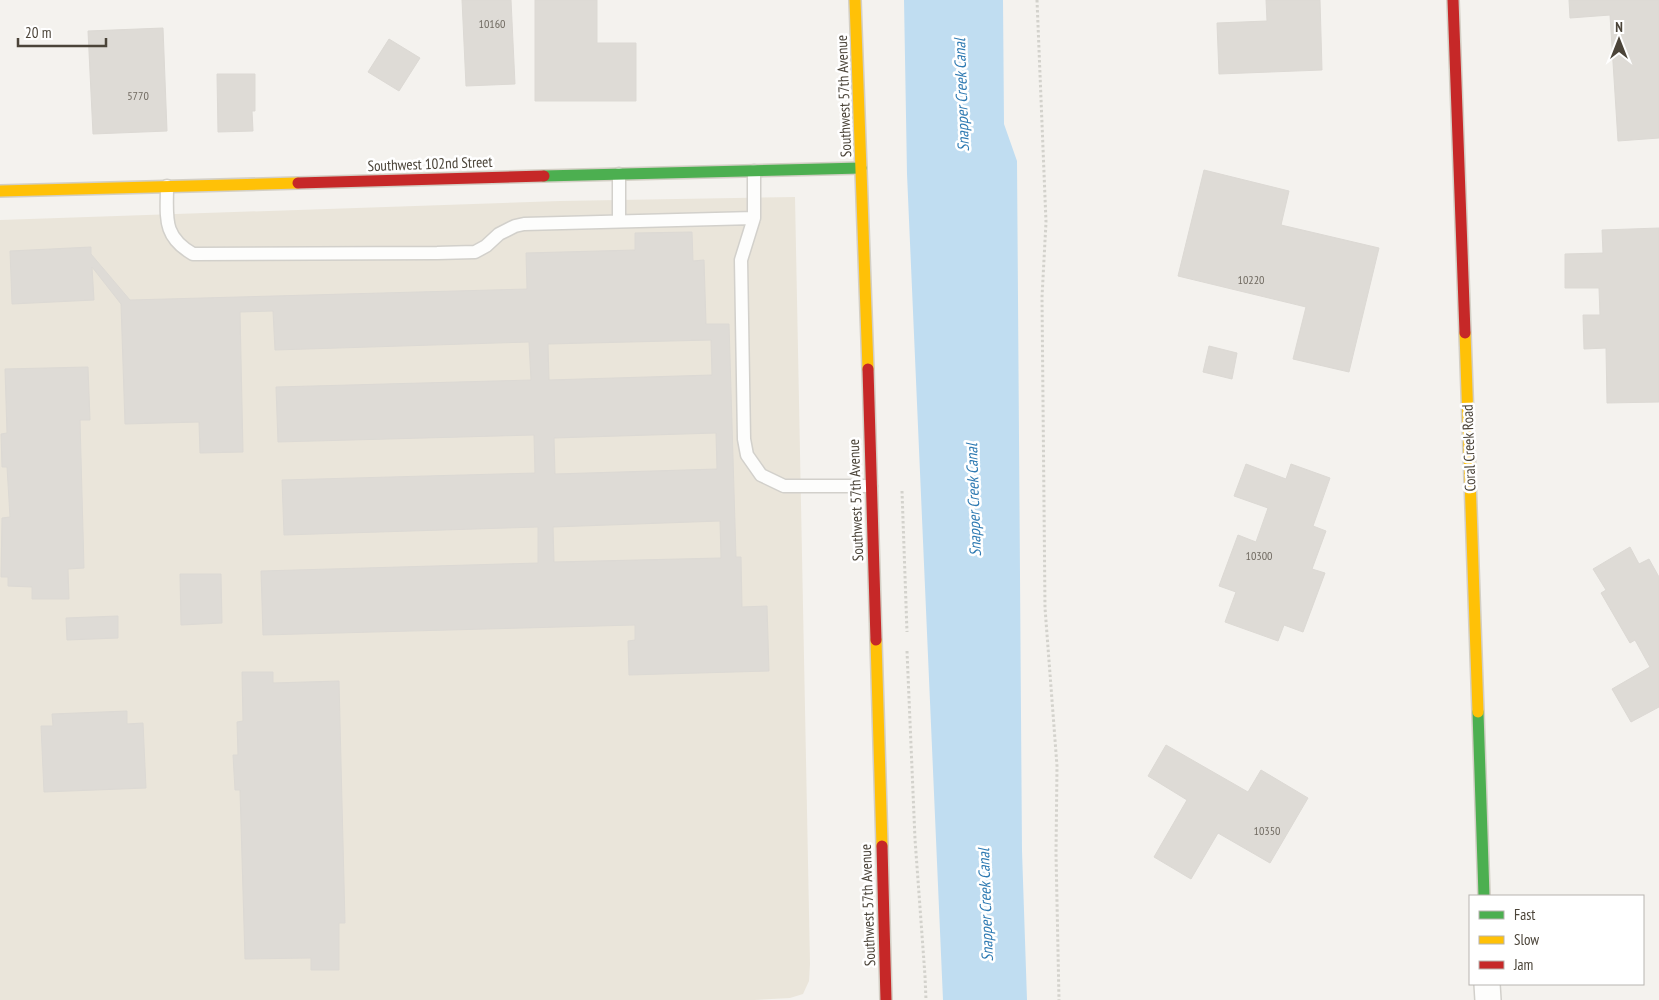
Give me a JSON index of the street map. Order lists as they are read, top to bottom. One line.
{"streets":{"street":["Southwest 57th Avenue","Southwest 102nd Street","Coral Creek Road"]},"crossings":[["Southwest 57th Avenue","Southwest 102nd Street"]],"water":["Snapper Creek Canal"],"house_numbers":["10160","5770","10220","10300","10350"],"legend":["Fast","Slow","Jam"],"scale_bar":"20 m","north":"top"}
